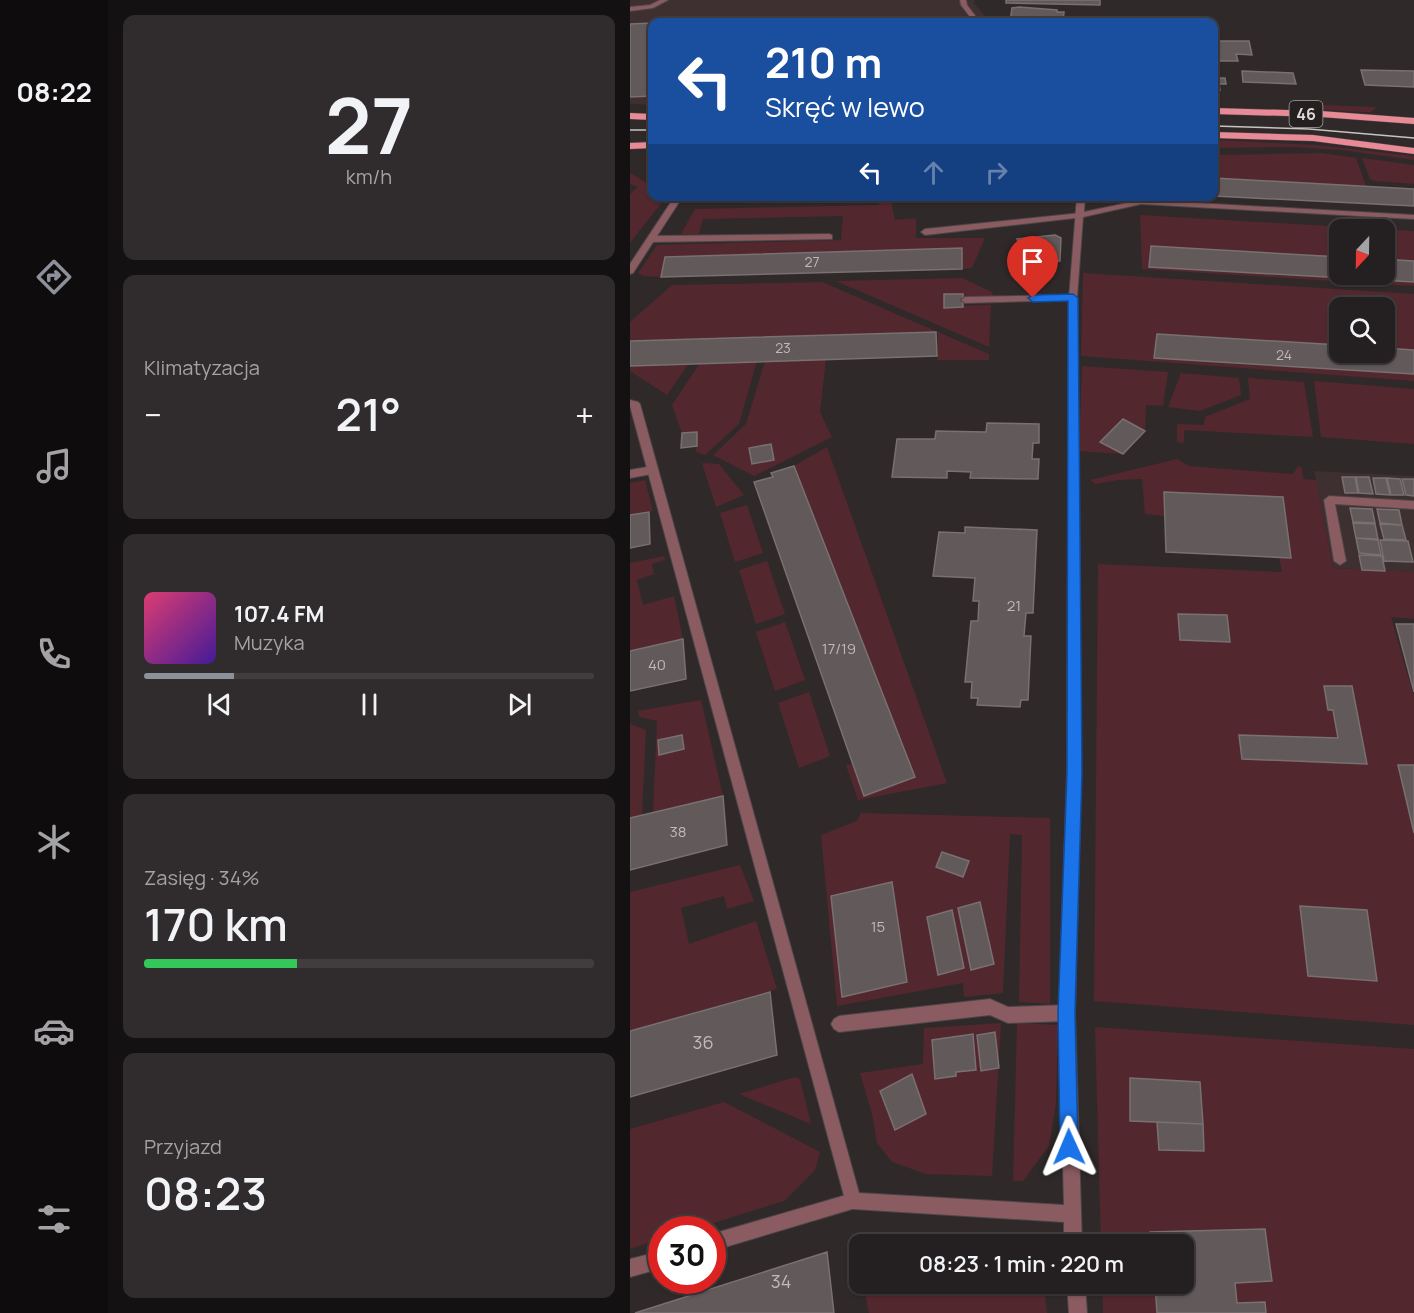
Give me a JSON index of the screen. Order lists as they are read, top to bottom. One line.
{"streets":{"main road":["46"]},"house_numbers":["27","23","24","21","17/19","40","38","15","36","34"],"north":"bottom","page":{"tabs":"08:22","tile":[["27","km/h"],"Klimatyzacja",["Zasięg · 34%","170 km"],["Przyjazd","08:23"]],"turn":["210 m","Skręć w lewo"],"heat":["−","21°","+"],"song":["107.4 FM","Muzyka"],"limit":"30","trip":"08:23 · 1 min · 220 m"}}
